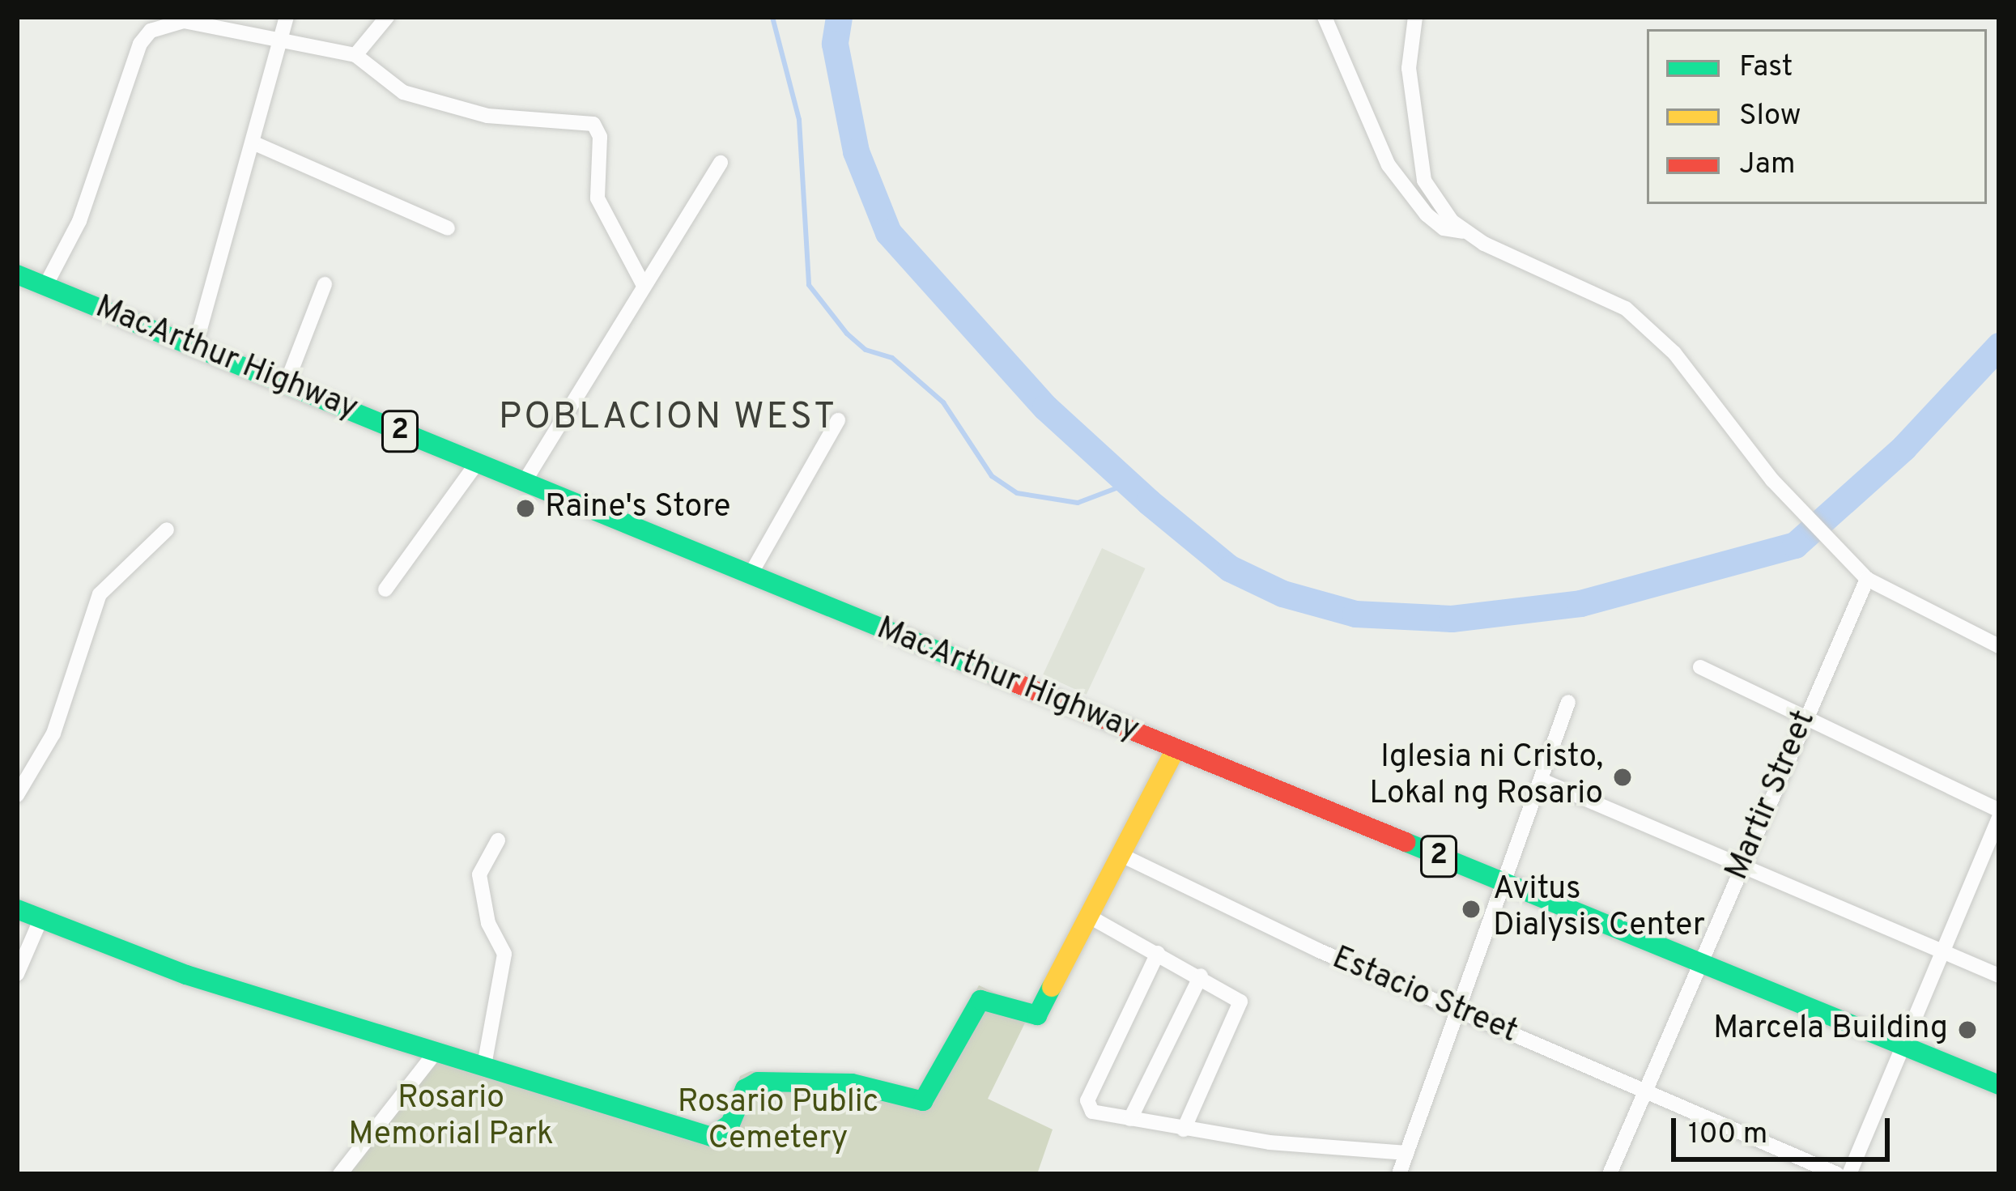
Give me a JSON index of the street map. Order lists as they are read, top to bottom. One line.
{"streets":{"main road":["MacArthur Highway","2"],"street":["Martir Street","Estacio Street"]},"crossings":[["MacArthur Highway","Martir Street"],["Martir Street","Estacio Street"]],"districts":["POBLACION WEST"],"parks":["Rosario Memorial Park","Rosario Public Cemetery"],"places":["Raine's Store","Iglesia ni Cristo, Lokal ng Rosario","Avitus Dialysis Center","Marcela Building"],"legend":["Fast","Slow","Jam"],"scale_bar":"100 m"}
